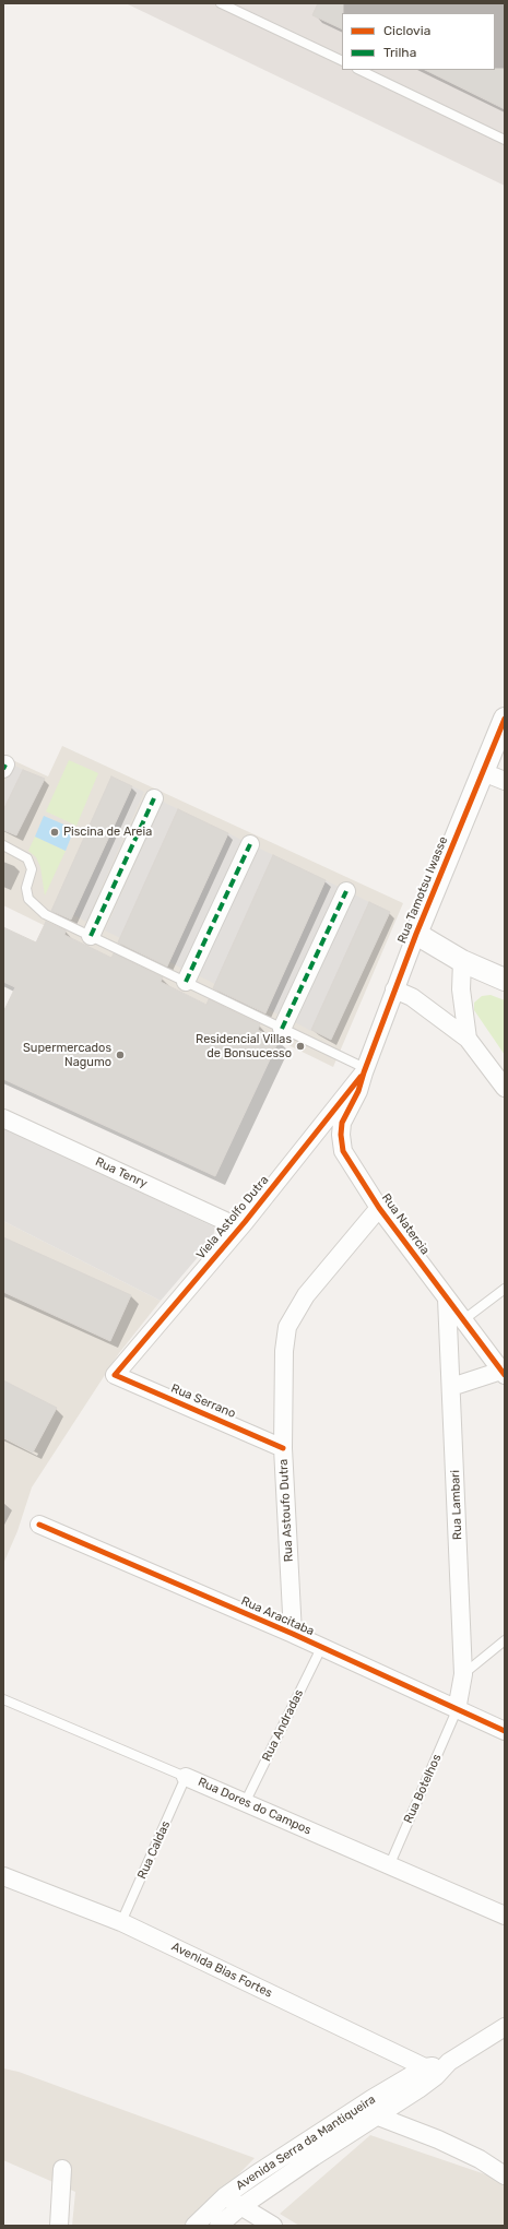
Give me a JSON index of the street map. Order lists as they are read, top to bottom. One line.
{"streets":{"street":["Rua Tamotsu Iwasse","Rua Tenry","Viela Astolfo Dutra","Rua Natercia","Rua Serrano","Rua Lambari","Rua Astoufo Dutra","Rua Aracitaba","Rua Dores do Campos","Avenida Bias Fortes","Avenida Serra da Mantiqueira"],"lane":["Rua Andradas","Rua Botelhos","Rua Caldas"]},"crossings":[["Rua Tamotsu Iwasse","Viela Astolfo Dutra"],["Rua Tamotsu Iwasse","Rua Natercia"],["Rua Tenry","Viela Astolfo Dutra"],["Viela Astolfo Dutra","Rua Natercia"],["Viela Astolfo Dutra","Rua Serrano"],["Rua Natercia","Rua Lambari"],["Rua Natercia","Rua Astoufo Dutra"],["Rua Serrano","Rua Astoufo Dutra"],["Rua Lambari","Rua Aracitaba"],["Rua Lambari","Rua Botelhos"],["Rua Astoufo Dutra","Rua Aracitaba"],["Rua Aracitaba","Rua Andradas"],["Rua Aracitaba","Rua Botelhos"],["Rua Andradas","Rua Dores do Campos"],["Rua Botelhos","Rua Dores do Campos"],["Rua Dores do Campos","Rua Caldas"],["Rua Caldas","Avenida Bias Fortes"],["Avenida Bias Fortes","Avenida Serra da Mantiqueira"]],"places":["Piscina de Areia","Residencial Villas de Bonsucesso","Supermercados Nagumo"],"legend":["Ciclovia","Trilha"]}
